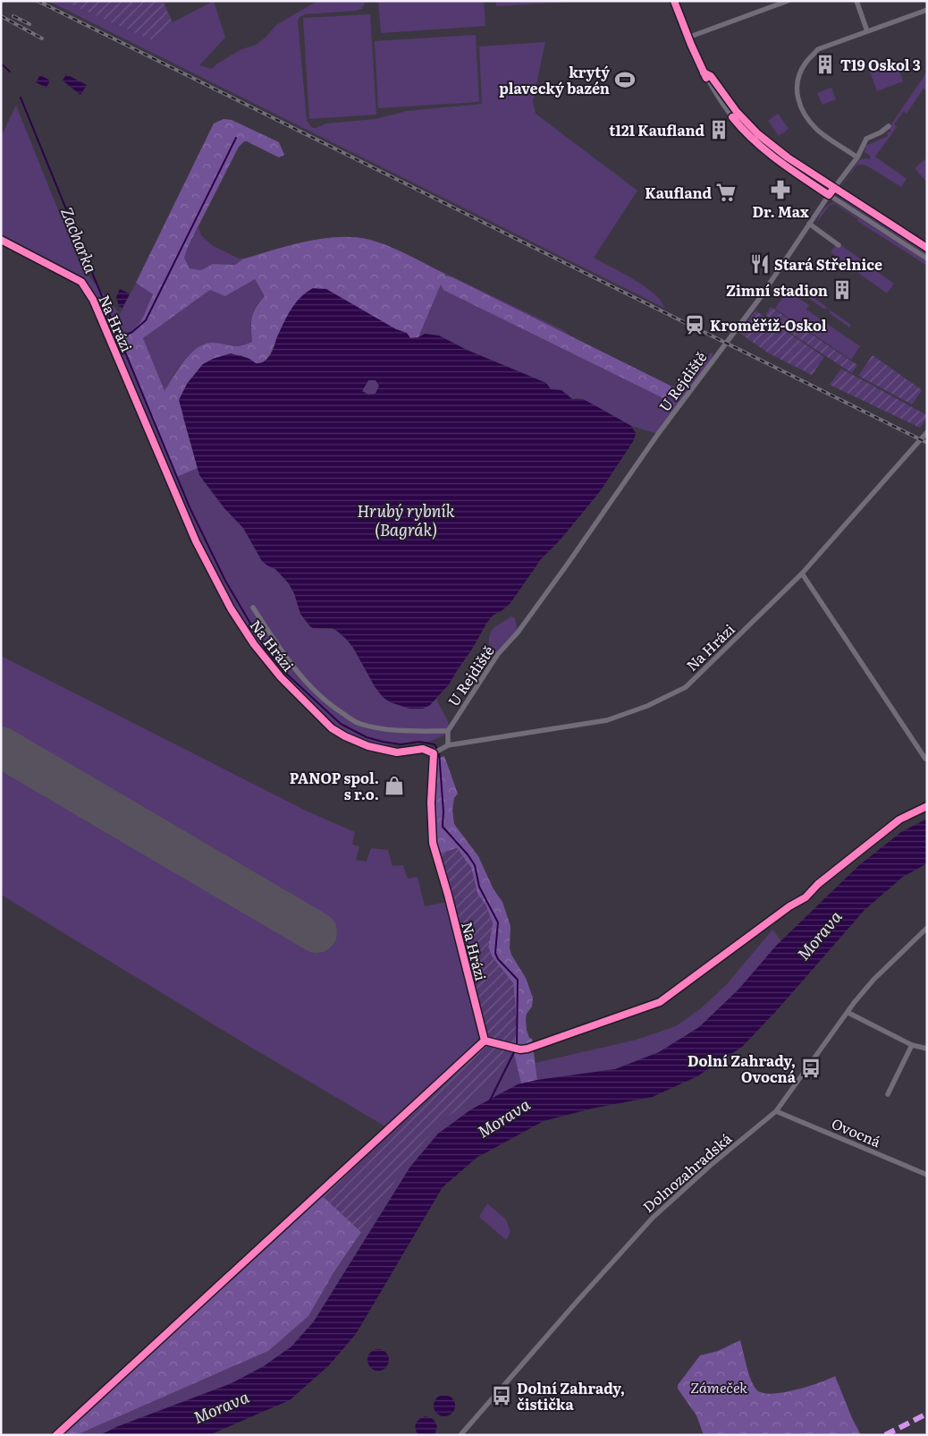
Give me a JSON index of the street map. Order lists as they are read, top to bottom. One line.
{"streets":{"street":["Na Hrázi","U Rejdiště","Ovocná","Dolnozahradská"]},"crossings":[["Na Hrázi","U Rejdiště"],["Ovocná","Dolnozahradská"]],"water":["Zacharka","Hrubý rybník (Bagrák)","Morava"],"parks":["Zámeček"],"places":{"building":["T19 Oskol 3","t121 Kaufland","Zimní stadion"],"sports":["krytý plavecký bazén"],"pharmacy":["Dr. Max"],"supermarket":["Kaufland"],"restaurant":["Stará Střelnice"],"station":["Kroměříž-Oskol"],"shop":["PANOP spol. s r.o."],"bus stop":["Dolní Zahrady, Ovocná","Dolní Zahrady, čistička"]}}
